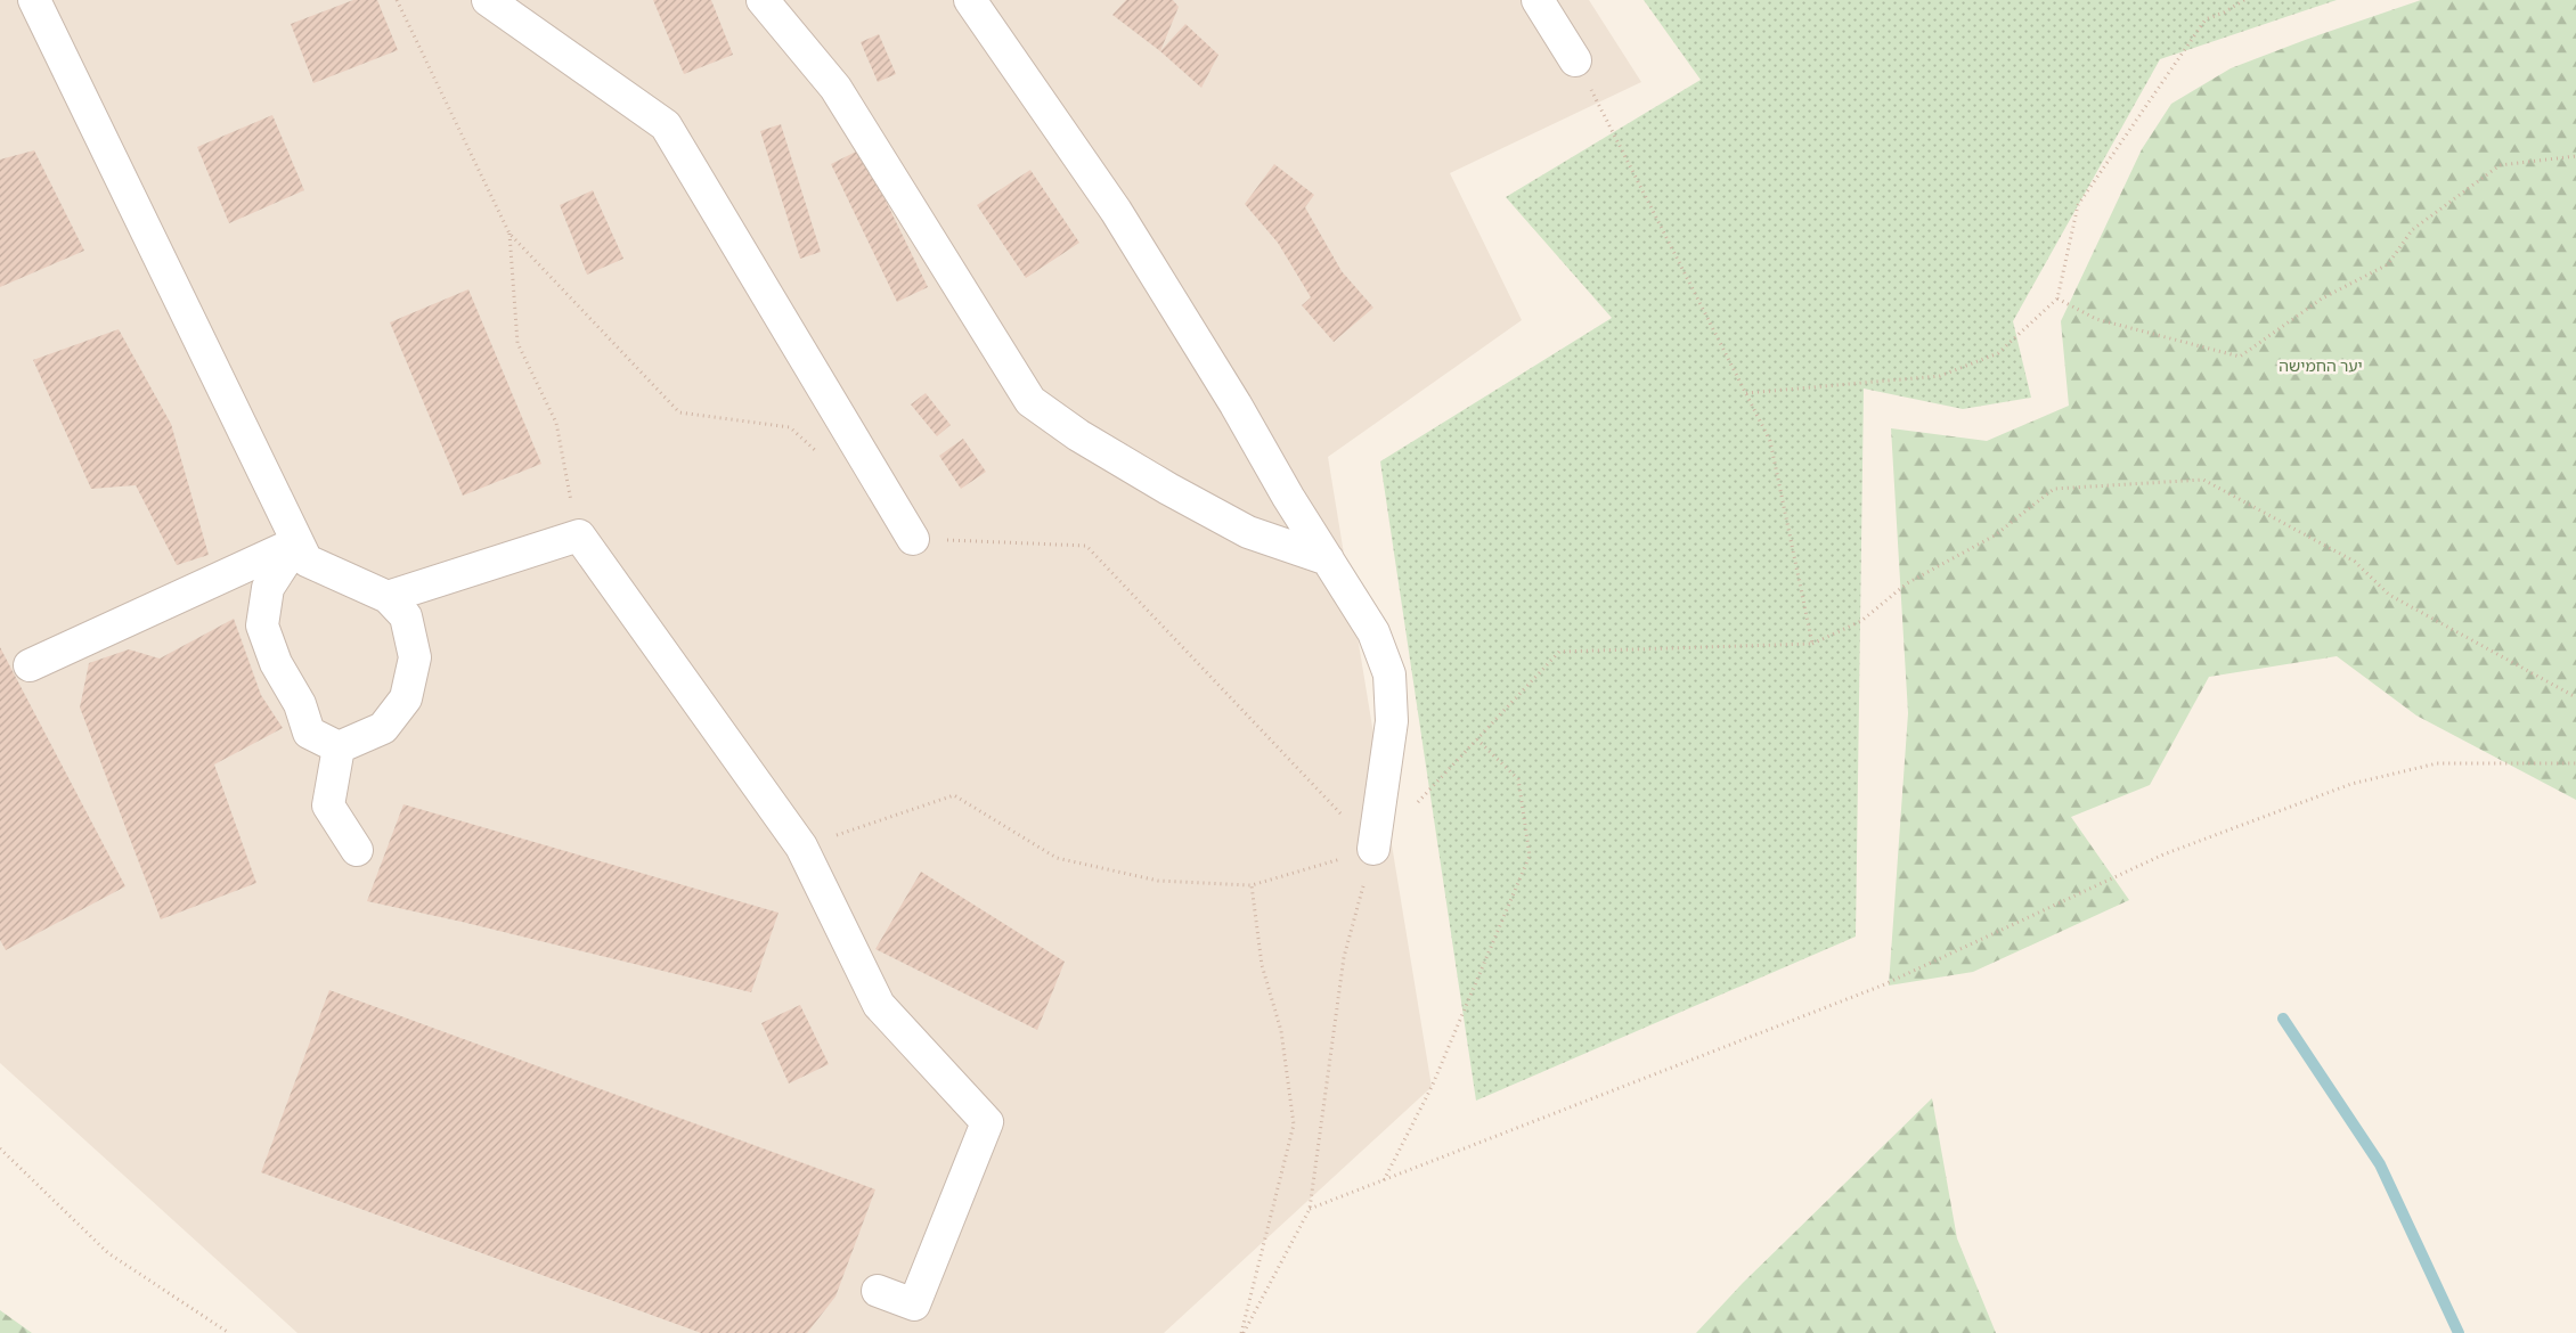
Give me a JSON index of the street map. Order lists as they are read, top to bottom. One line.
{"parks":["יער החמישה"]}
